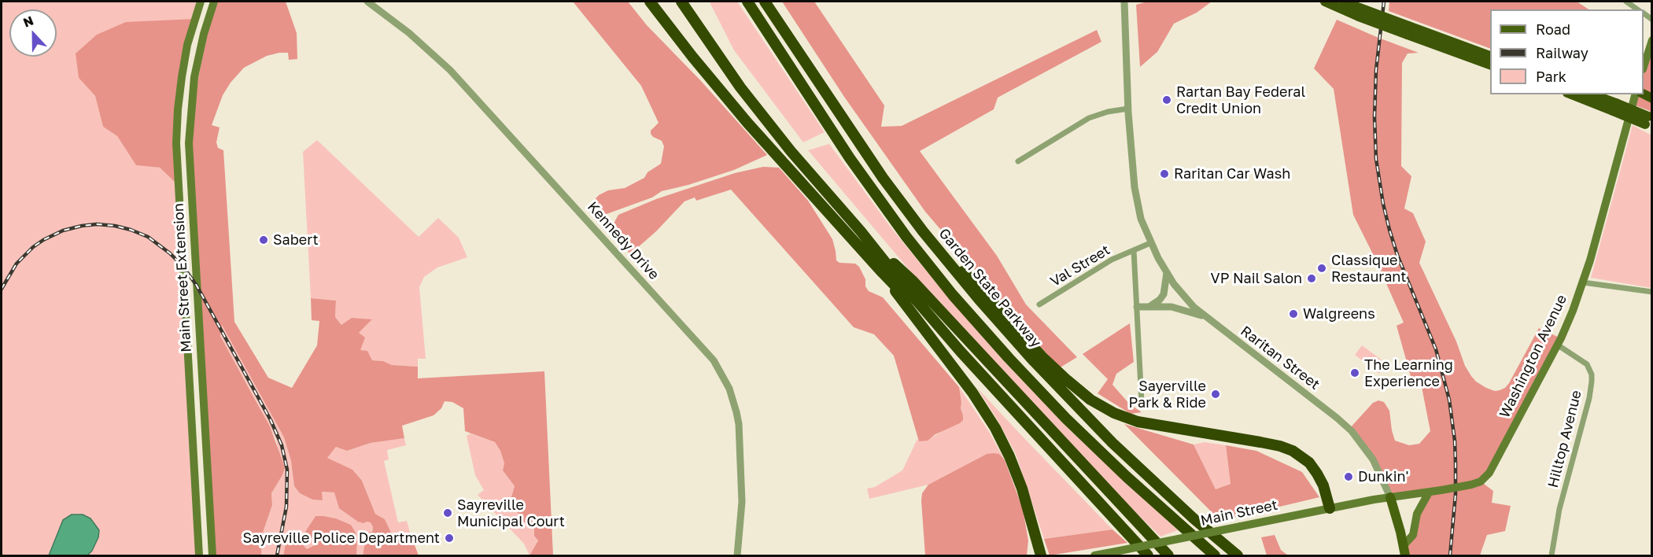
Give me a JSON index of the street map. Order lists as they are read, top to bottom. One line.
{"streets":{"highway":["Garden State Parkway"],"main road":["Main Street Extension","Washington Avenue","Main Street"],"street":["Kennedy Drive","Val Street","Raritan Street","Hilltop Avenue"]},"crossings":[["Washington Avenue","Raritan Street"],["Washington Avenue","Hilltop Avenue"],["Washington Avenue","Main Street"],["Raritan Street","Main Street"]],"places":["Rartan Bay Federal Credit Union","Raritan Car Wash","Sabert","Classique Restaurant","VP Nail Salon","Walgreens","The Learning Experience","Sayerville Park & Ride","Dunkin'","Sayreville Municipal Court","Sayreville Police Department"],"legend":["Road","Railway","Park"],"north":"top"}
